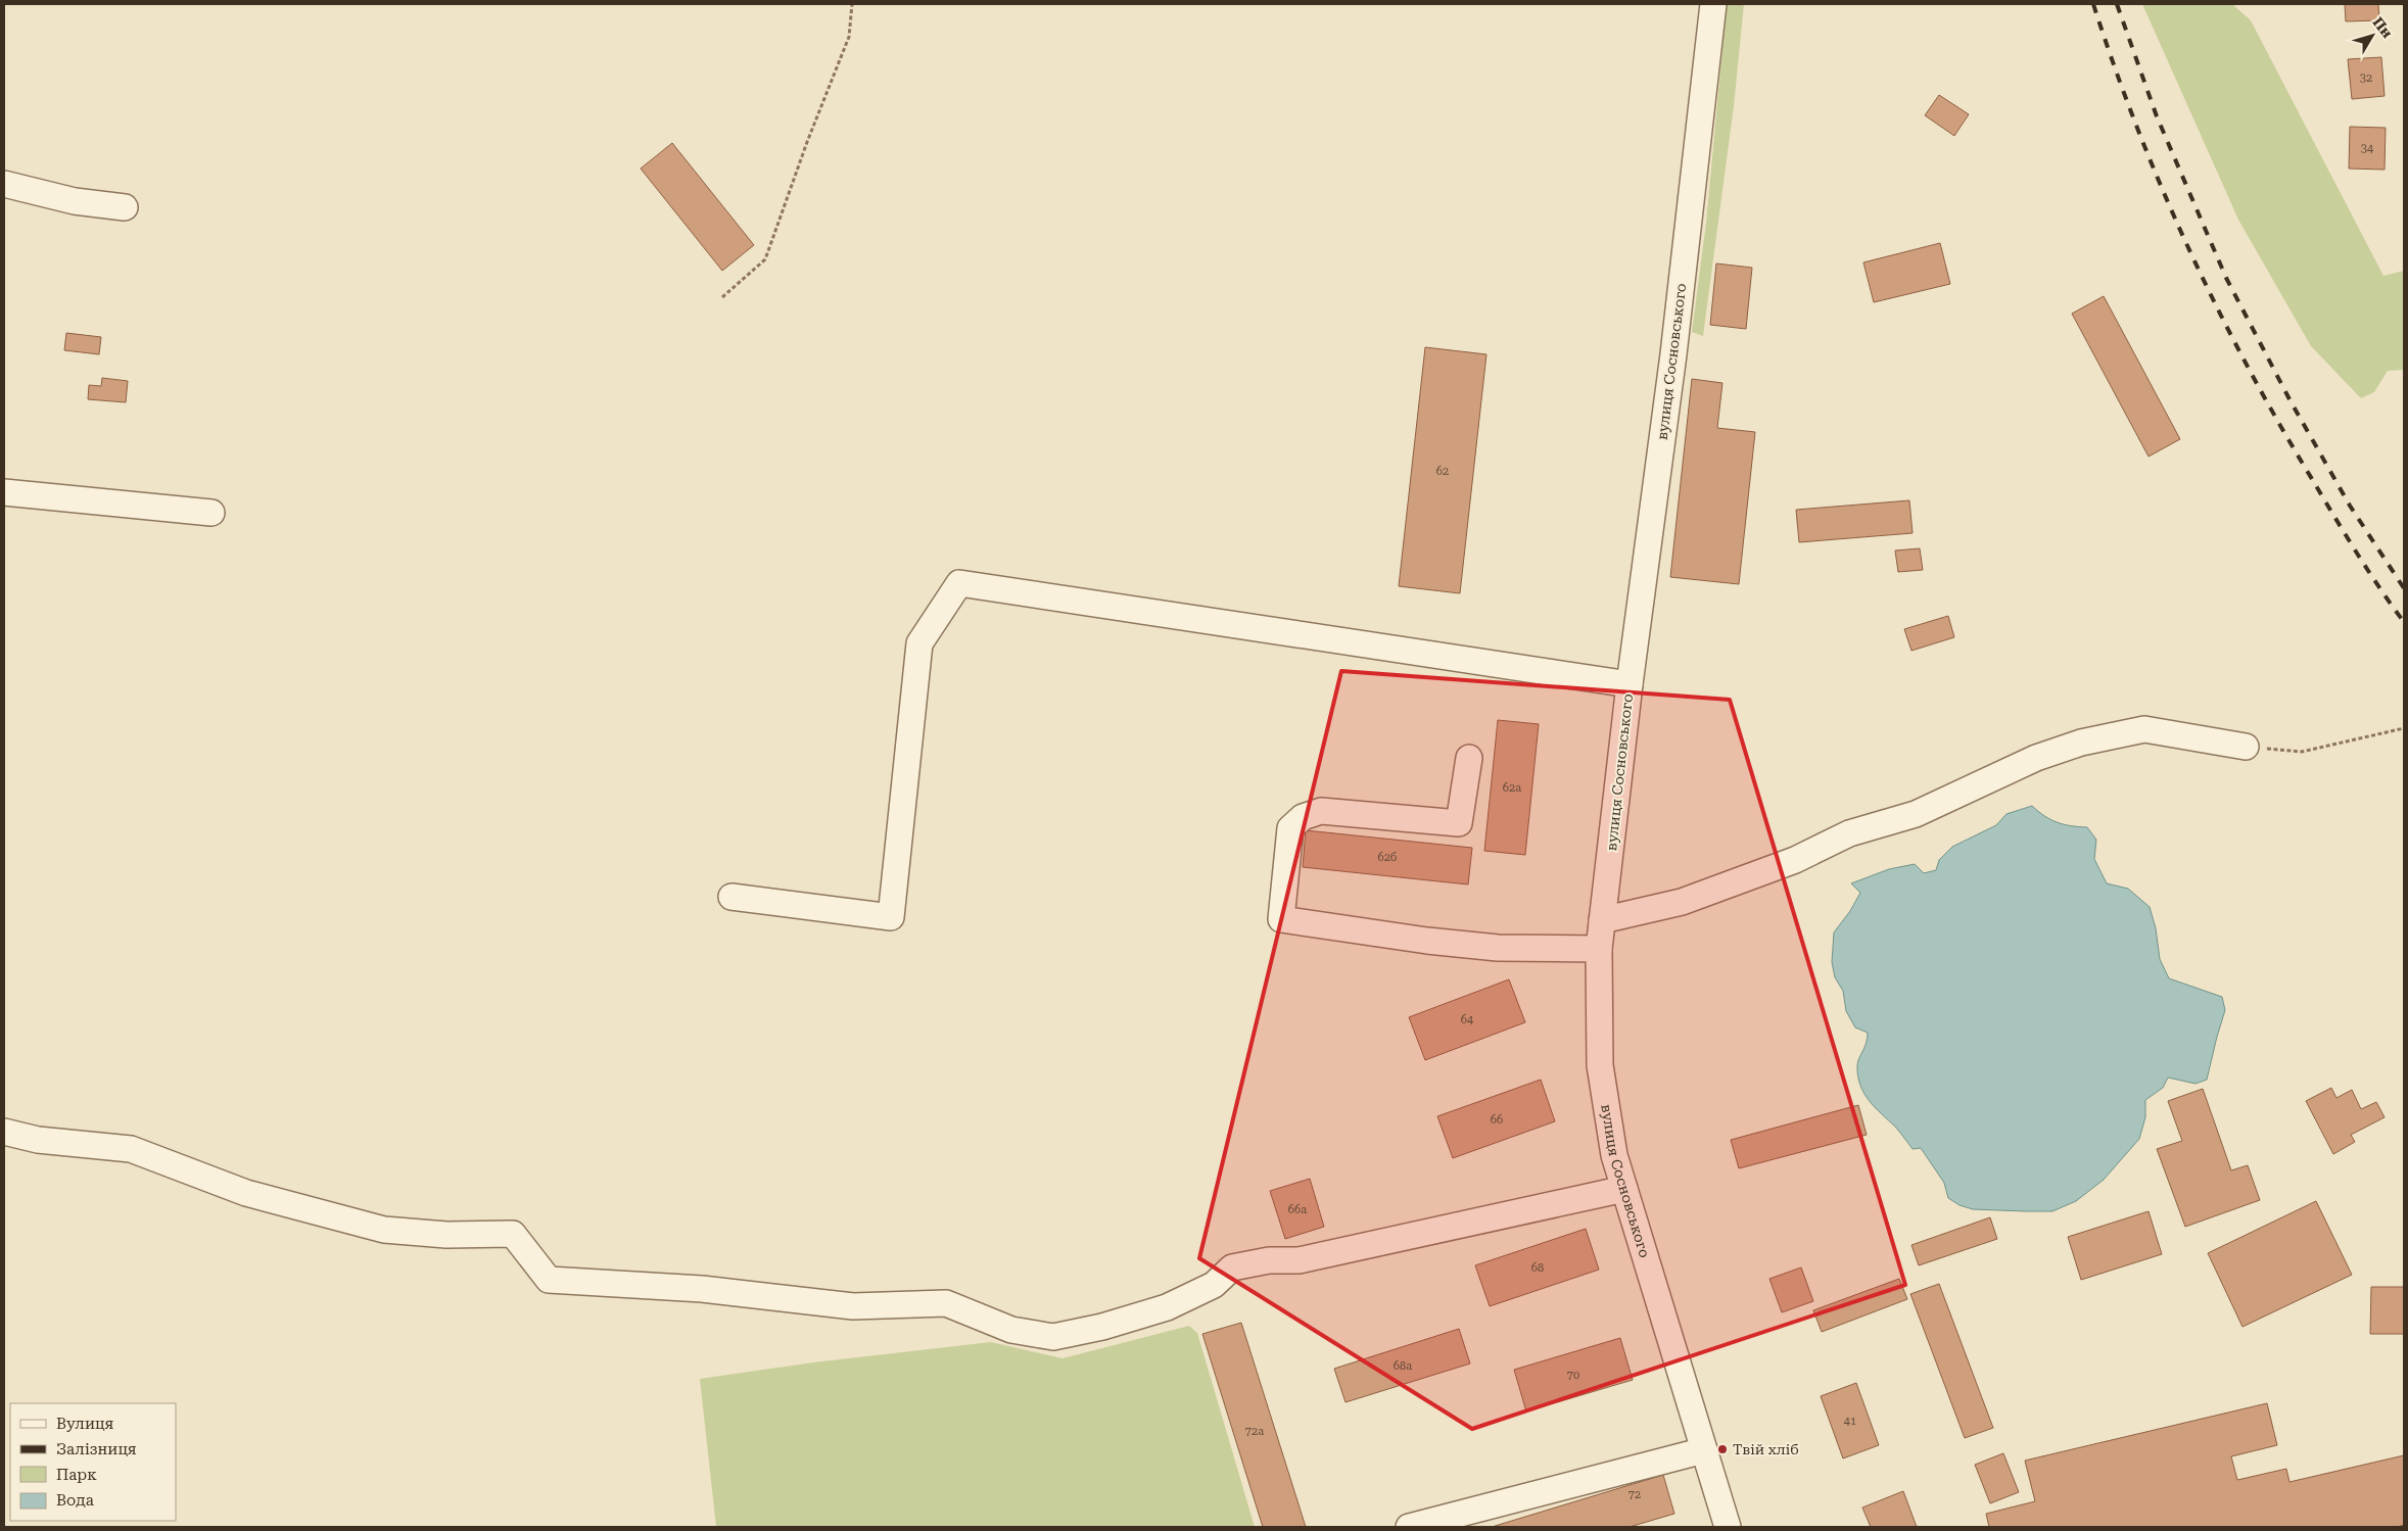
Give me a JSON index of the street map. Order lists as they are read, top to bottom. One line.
{"streets":{"street":["вулиця Сосновського"]},"places":["Твій хліб"],"house_numbers":["32","34","62","62а","62б","64","66","66а","68","68а","70","41","72а","72"],"legend":["Вулиця","Залізниця","Парк","Вода"],"north":"top right"}
